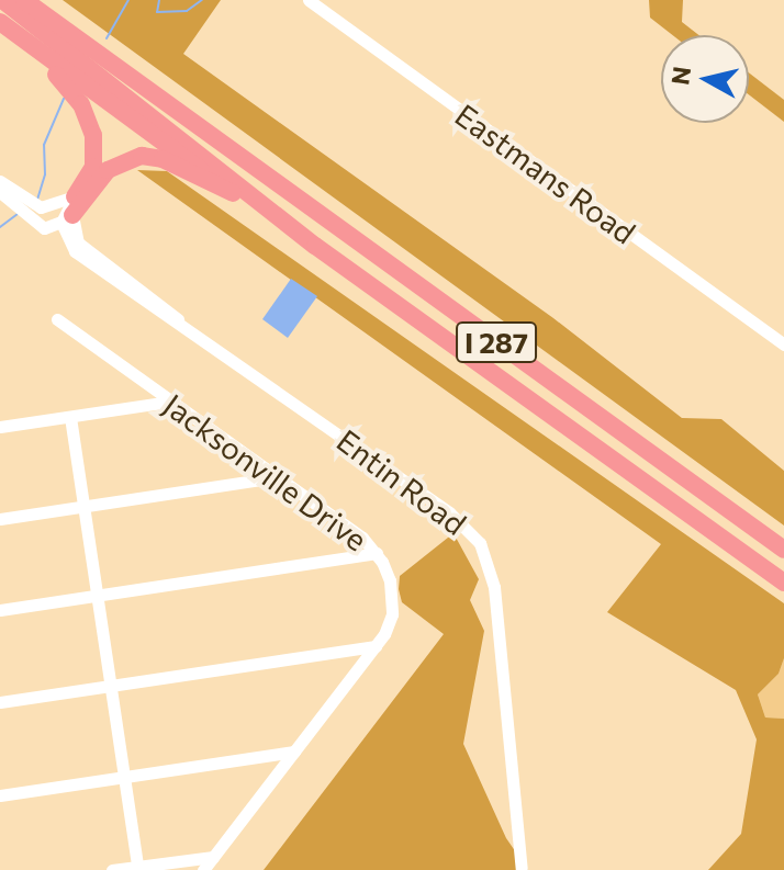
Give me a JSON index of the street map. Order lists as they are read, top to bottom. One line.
{"streets":{"highway":["I 287"],"street":["Eastmans Road","Jacksonville Drive","Entin Road"]},"north":"left"}
